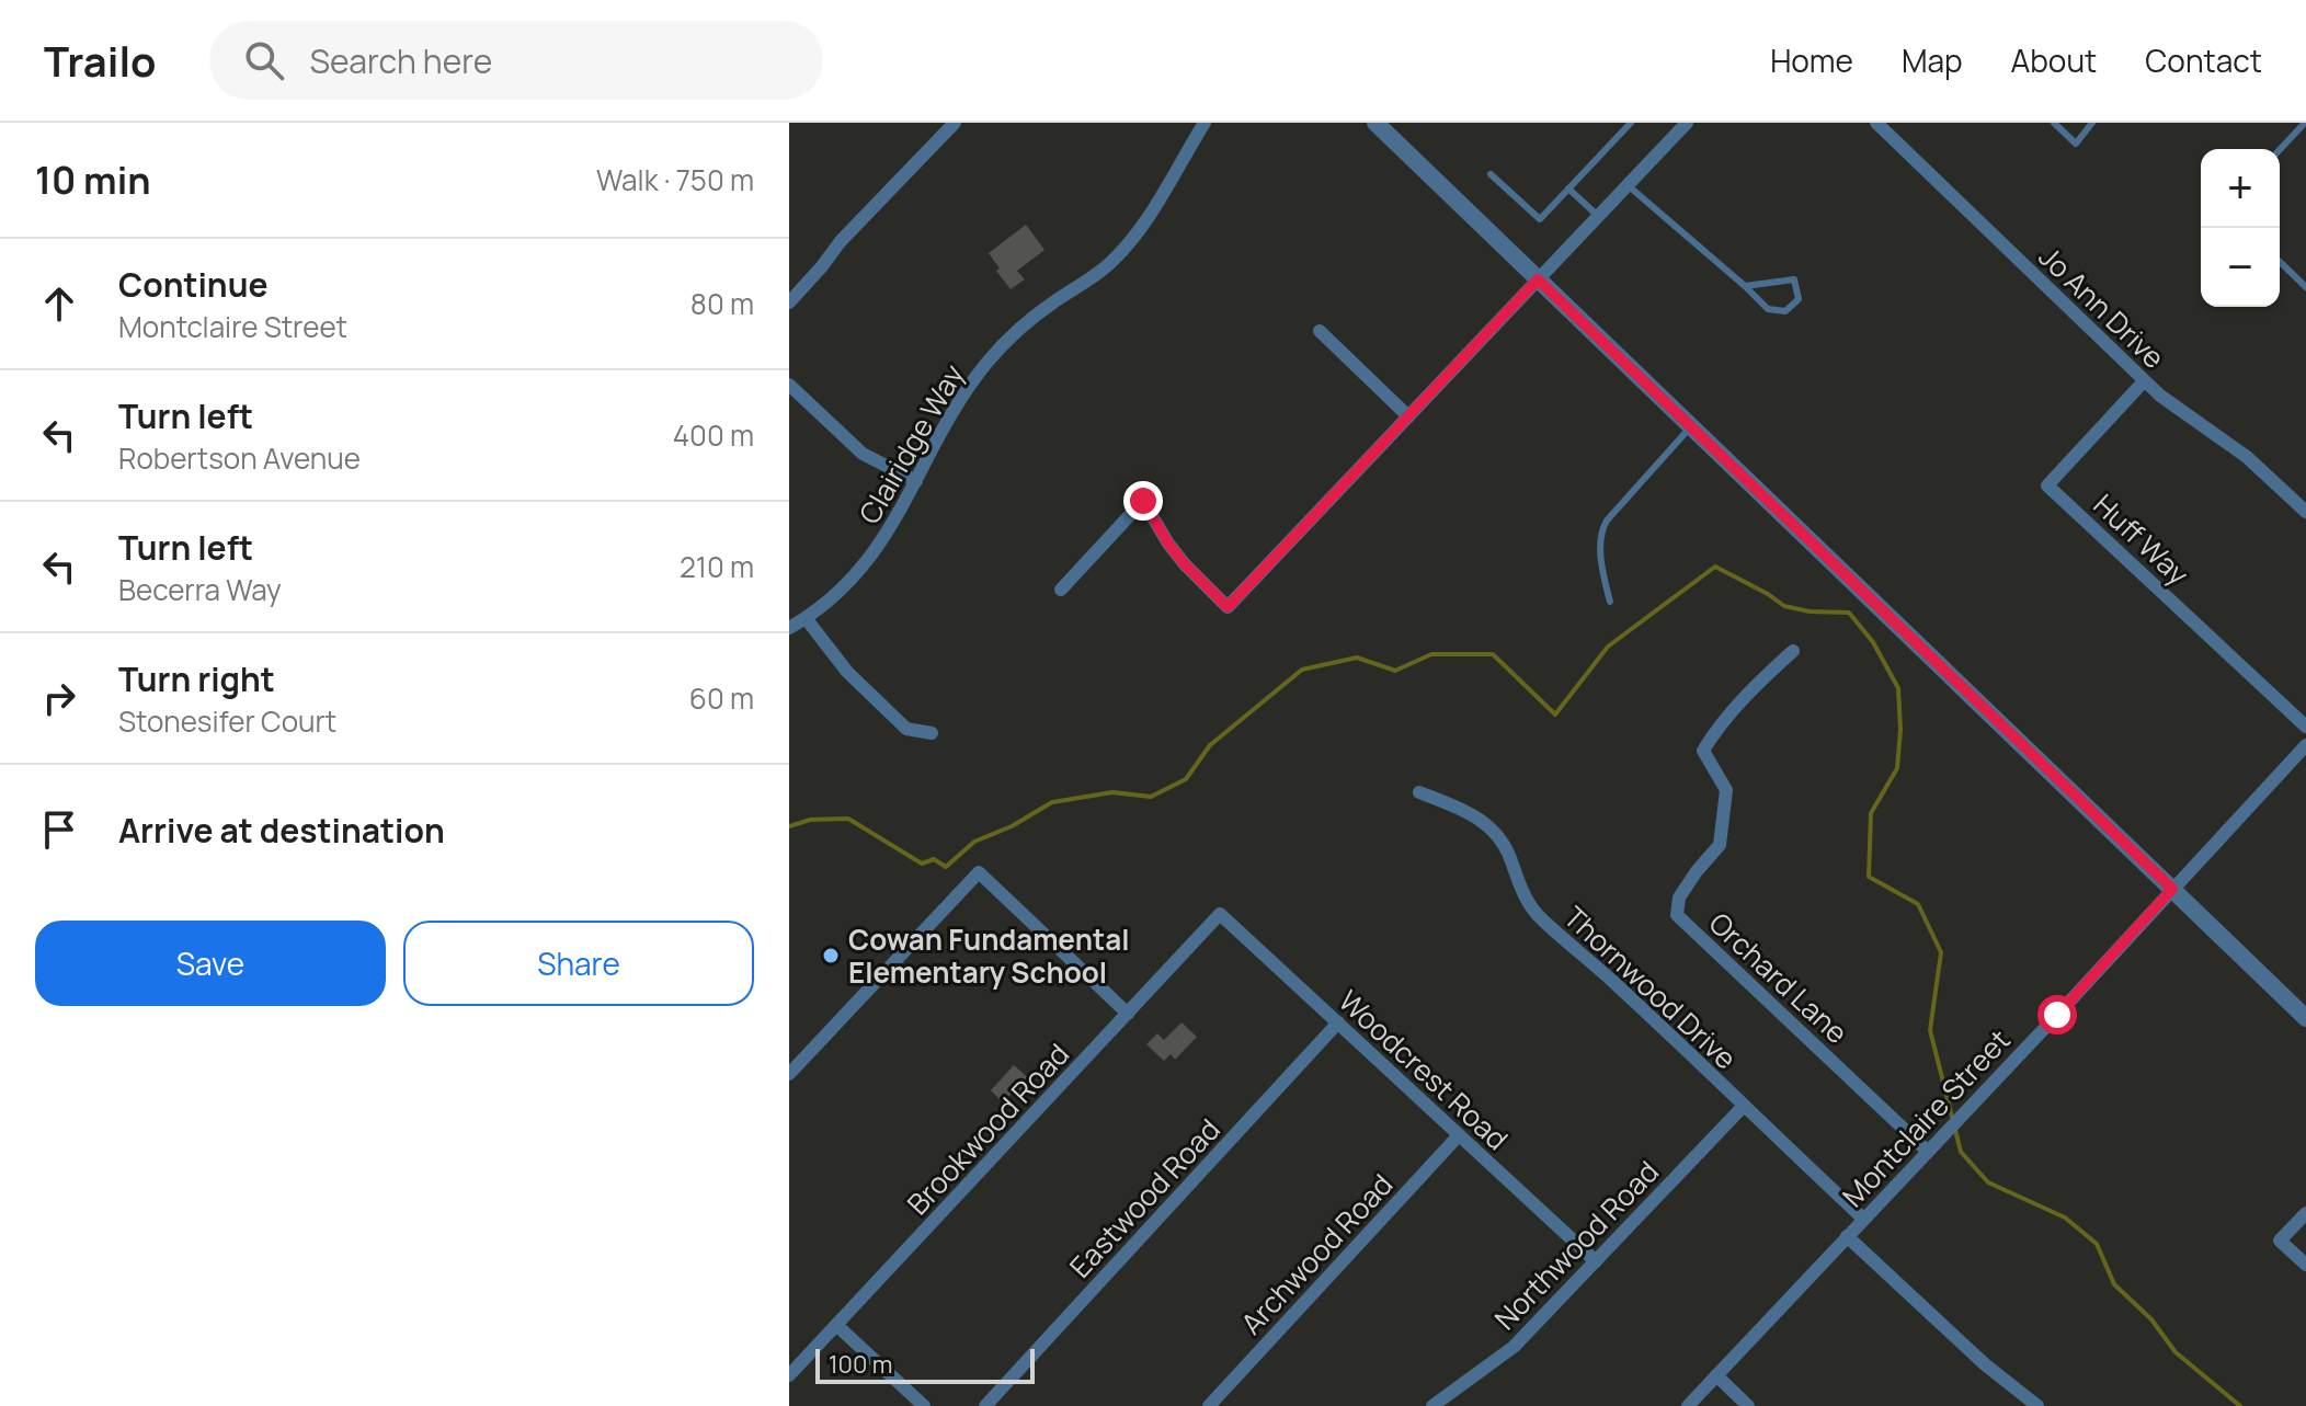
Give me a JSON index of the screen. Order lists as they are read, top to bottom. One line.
{"streets":{"street":["Jo Ann Drive","Clairidge Way","Huff Way","Orchard Lane","Thornwood Drive","Woodcrest Road","Montclaire Street","Brookwood Road","Eastwood Road","Northwood Road","Archwood Road"]},"crossings":[["Jo Ann Drive","Huff Way"],["Orchard Lane","Montclaire Street"],["Thornwood Drive","Montclaire Street"],["Thornwood Drive","Northwood Road"],["Woodcrest Road","Brookwood Road"],["Woodcrest Road","Eastwood Road"],["Woodcrest Road","Northwood Road"],["Woodcrest Road","Archwood Road"]],"places":["Cowan Fundamental Elementary School"],"scale_bar":"100 m","page":{"header":"Trailo","search":"Search here","nav":["Home","Map","About","Contact"],"heading":["10 min","Walk · 750 m"],"map_buttons":["+","−"],"list":[["Continue","Montclaire Street","80 m"],["Turn left","Robertson Avenue","400 m"],["Turn left","Becerra Way","210 m"],["Turn right","Stonesifer Court","60 m"],"Arrive at destination"],"buttons":["Save","Share"],"scale":"100 m"}}
